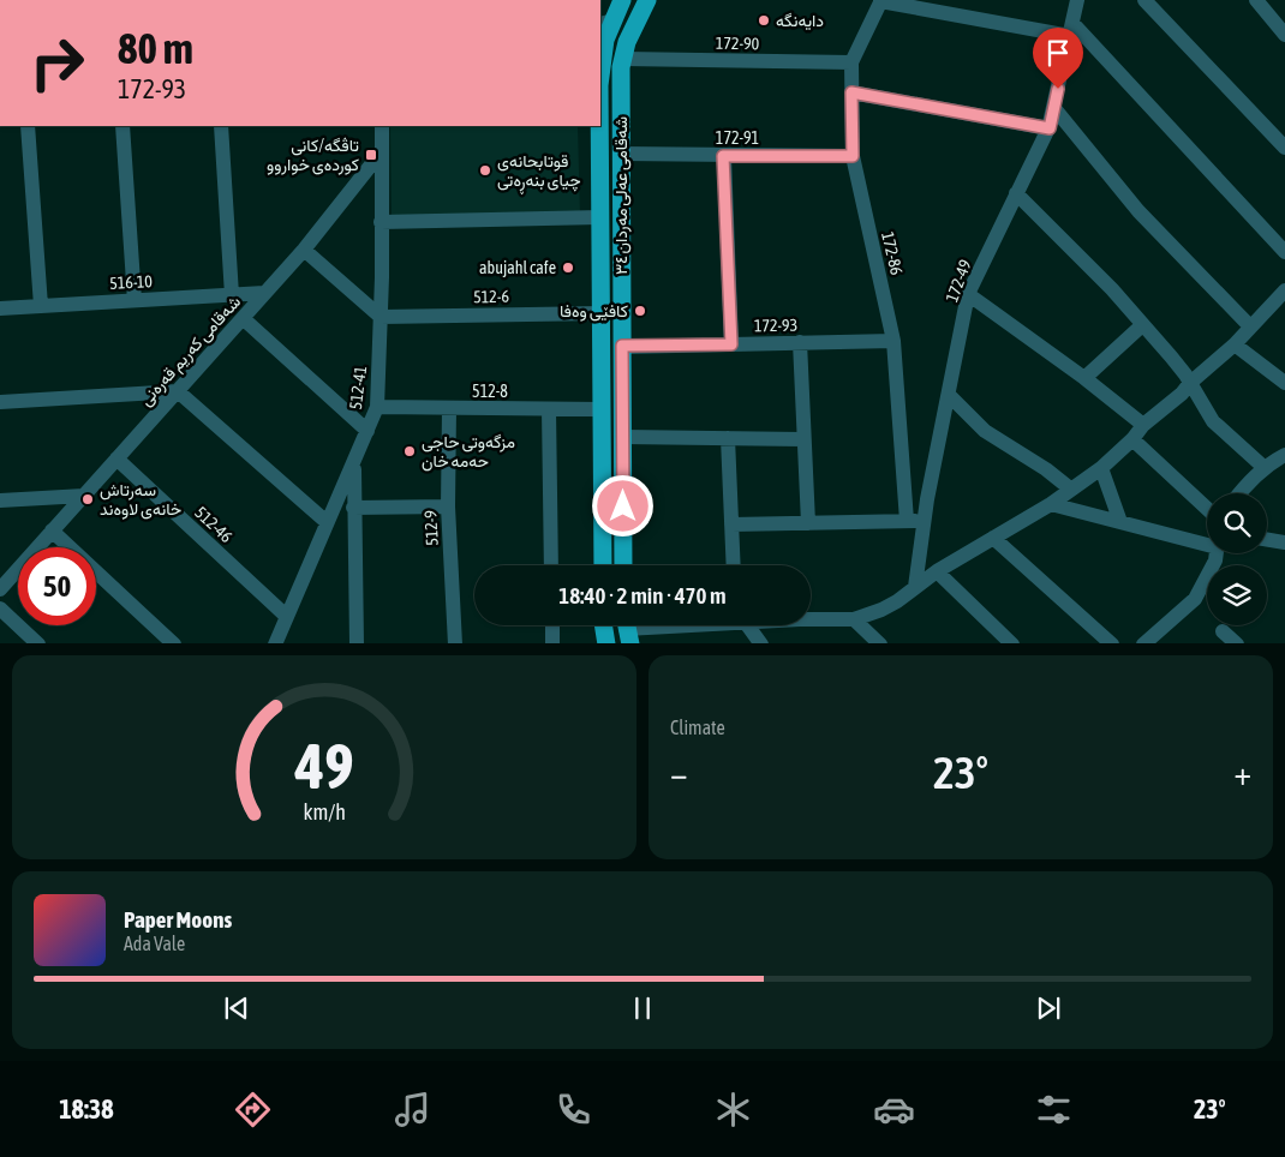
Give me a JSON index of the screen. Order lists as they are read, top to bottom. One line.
{"streets":{"main road":["شەقامی عەلی مەردان ٣٤"],"street":["172-90","172-91","172-86","172-49","516-10","512-6","172-93","شەقامی کەریم قەرەنی","512-41","512-8","512-46","512-9"]},"crossings":[["172-90","شەقامی عەلی مەردان ٣٤"],["172-90","172-86"],["172-91","شەقامی عەلی مەردان ٣٤"],["172-91","172-86"],["شەقامی عەلی مەردان ٣٤","512-6"],["شەقامی عەلی مەردان ٣٤","172-93"],["شەقامی عەلی مەردان ٣٤","512-8"],["172-86","172-93"],["516-10","شەقامی کەریم قەرەنی"],["512-6","512-41"],["شەقامی کەریم قەرەنی","512-41"],["شەقامی کەریم قەرەنی","512-46"],["512-41","512-8"],["512-41","512-46"],["512-8","512-9"]],"places":{"other":["دایەنگە","قوتابحانەی چیای بنەڕەتی","abujahl cafe","کافێی وەفا","مزگەوتی حاجی حەمە خان","سەرتاش خانەی لاوەند"],"transit":["تاڤگە/کانی کوردەی خواروو"]},"page":{"turn":["80 m","172-93"],"limit":"50","trip":"18:40 · 2 min · 470 m","tile":"Climate","heat":["−","23°","+"],"song":["Paper Moons","Ada Vale"],"tabs":["18:38","23°"],"gauge":["49","km/h"]}}
